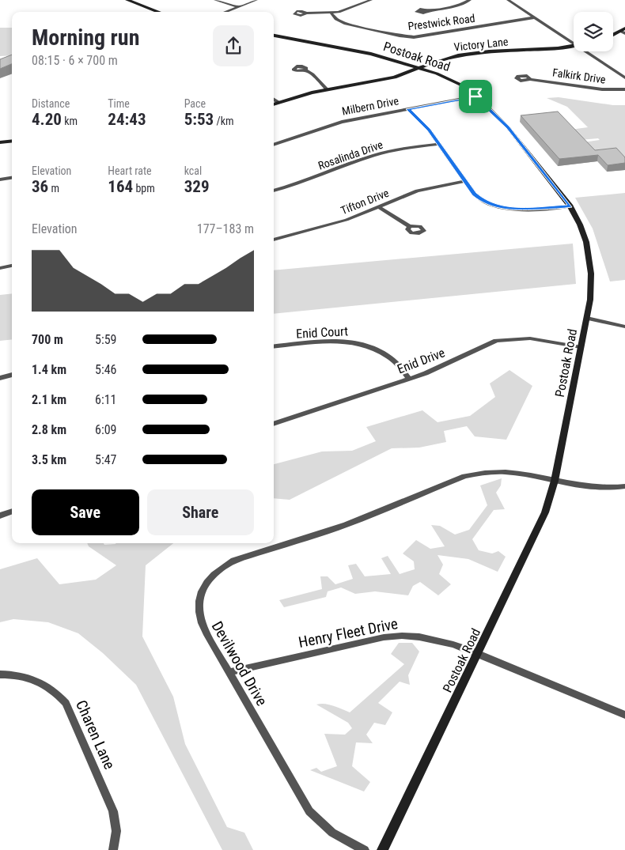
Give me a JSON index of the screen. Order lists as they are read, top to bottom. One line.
{"streets":{"street":["Prestwick Road","Victory Lane","Postoak Road","Falkirk Drive","Milbern Drive","Rosalinda Drive","Tifton Drive","Enid Court","Enid Drive","Henry Fleet Drive","Devilwood Drive","Charen Lane"]},"crossings":[["Victory Lane","Postoak Road"],["Postoak Road","Milbern Drive"],["Postoak Road","Enid Drive"],["Postoak Road","Henry Fleet Drive"],["Postoak Road","Devilwood Drive"],["Enid Court","Enid Drive"],["Henry Fleet Drive","Devilwood Drive"]],"page":{"heading":["Morning run","08:15 · 6 × 700 m"],"stats":[["Distance","4.20 km"],["Time","24:43"],["Pace","5:53 /km"],["Elevation","36 m"],["Heart rate","164 bpm"],["kcal","329"]],"chart":["Elevation","177–183 m"],"list":[{"name":"700 m","note":"5:59"},{"name":"1.4 km","note":"5:46"},{"name":"2.1 km","note":"6:11"},{"name":"2.8 km","note":"6:09"},{"name":"3.5 km","note":"5:47"}],"buttons":["Save","Share"]}}
